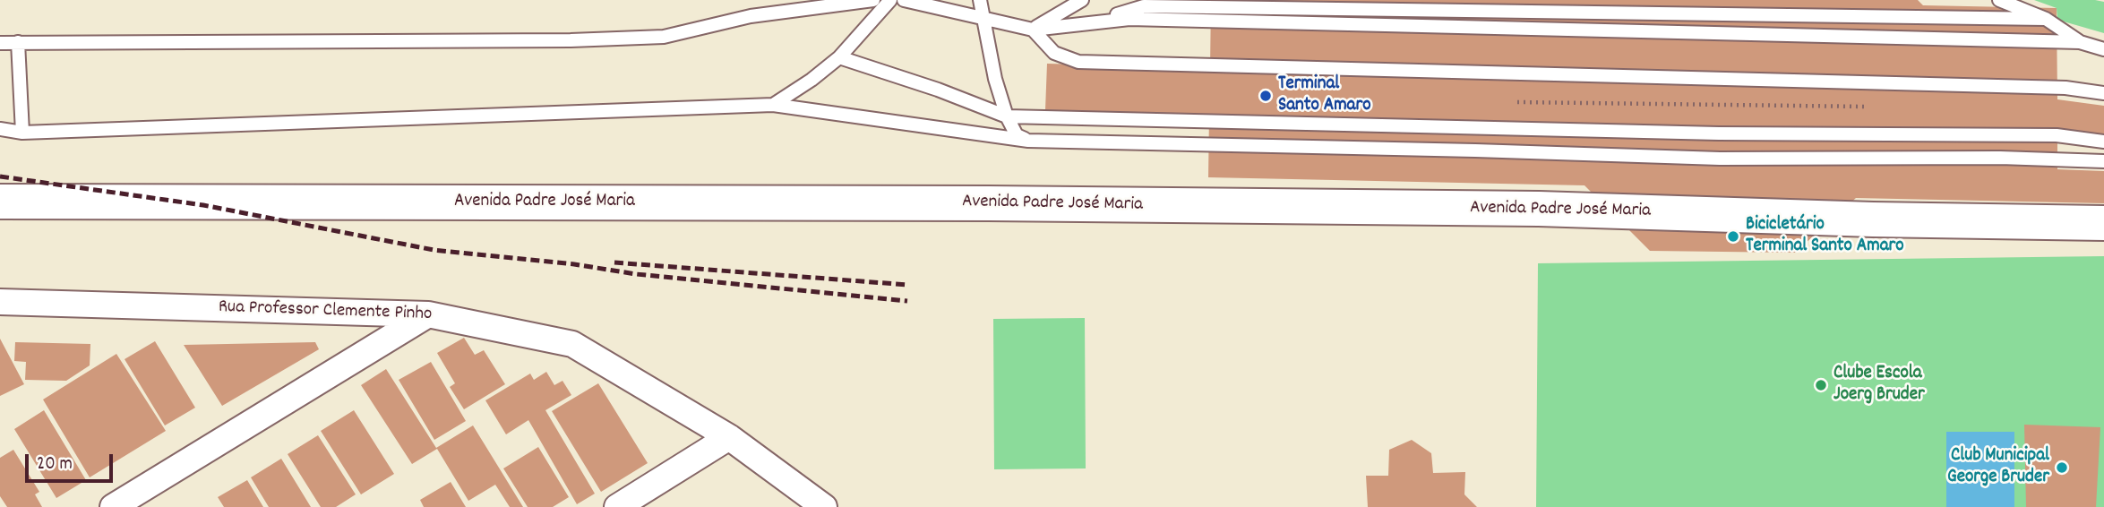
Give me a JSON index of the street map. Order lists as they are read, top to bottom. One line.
{"streets":{"main road":["Avenida Padre José Maria"],"street":["Rua Professor Clemente Pinho"]},"places":["Terminal Santo Amaro","Bicicletário Terminal Santo Amaro","Clube Escola Joerg Bruder","Club Municipal George Bruder"],"scale_bar":"20 m"}
